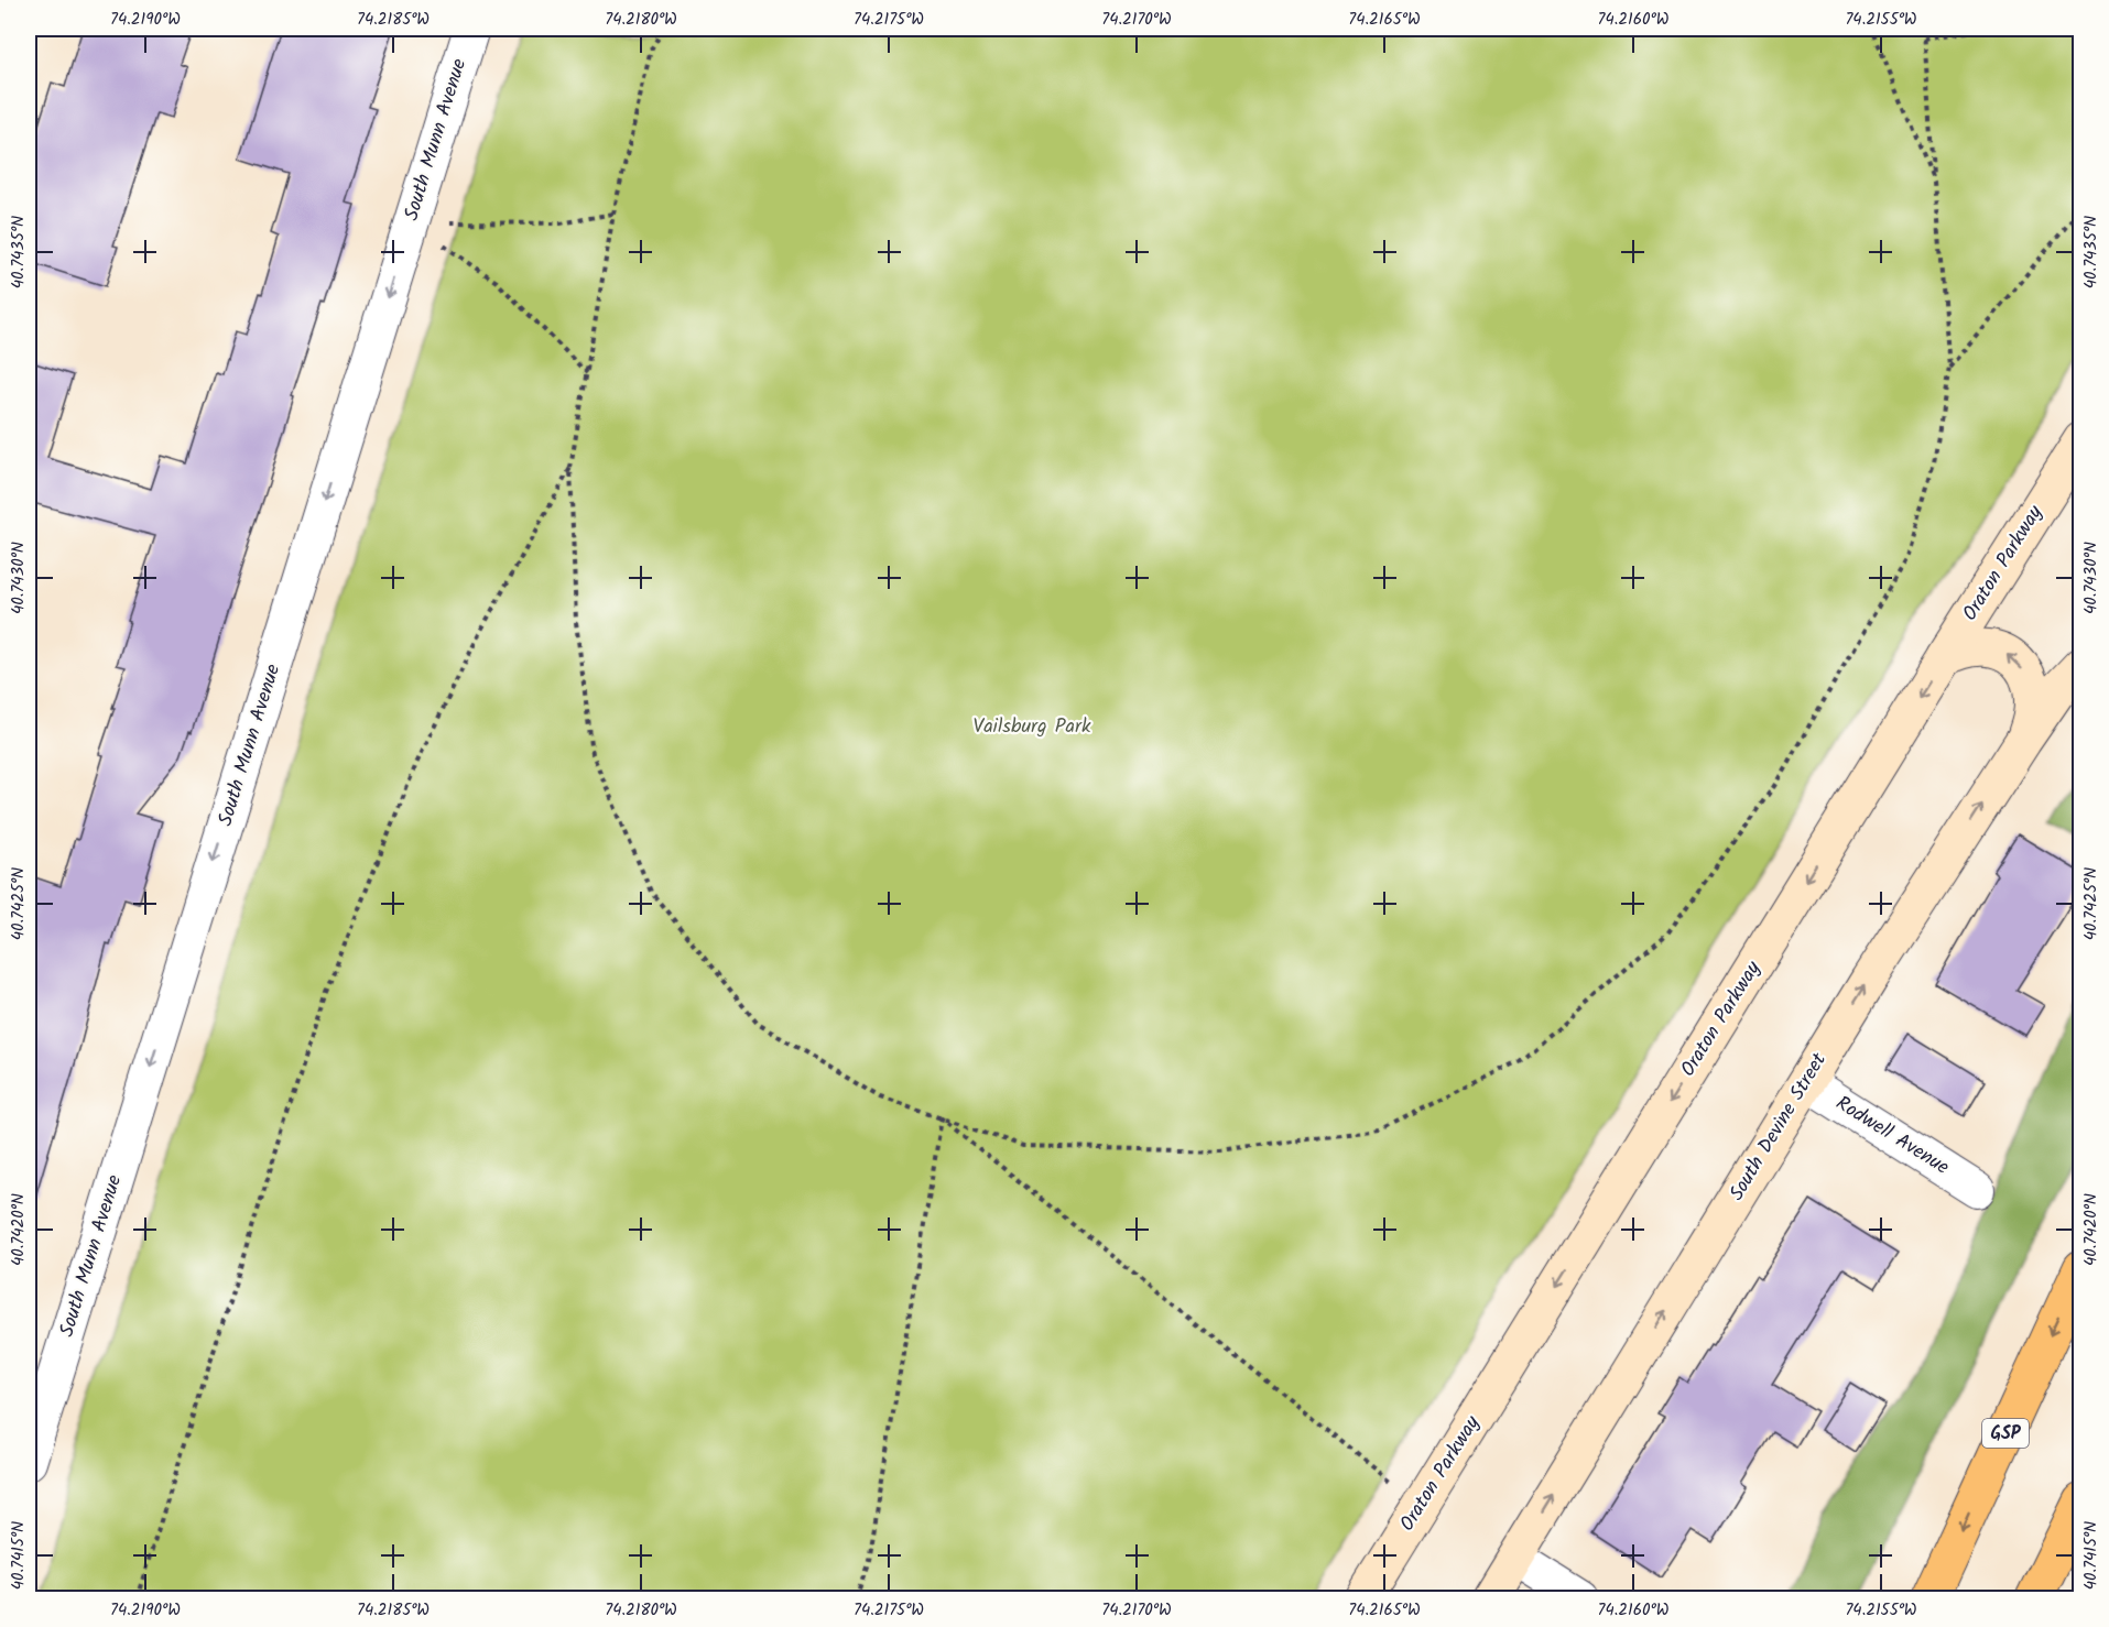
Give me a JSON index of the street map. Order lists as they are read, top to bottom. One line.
{"streets":{"highway":["GSP"],"main road":["Oraton Parkway","South Devine Street"],"street":["South Munn Avenue","Rodwell Avenue"]},"crossings":[["South Devine Street","Rodwell Avenue"]],"one_way":["South Munn Avenue","Oraton Parkway","South Devine Street"],"parks":["Vailsburg Park"],"coordinates":["74.2190°W","74.2185°W","74.2180°W","74.2175°W","74.2170°W","74.2165°W","74.2160°W","74.2155°W","40.7435°N","40.7430°N","40.7425°N","40.7420°N","40.7415°N"]}
